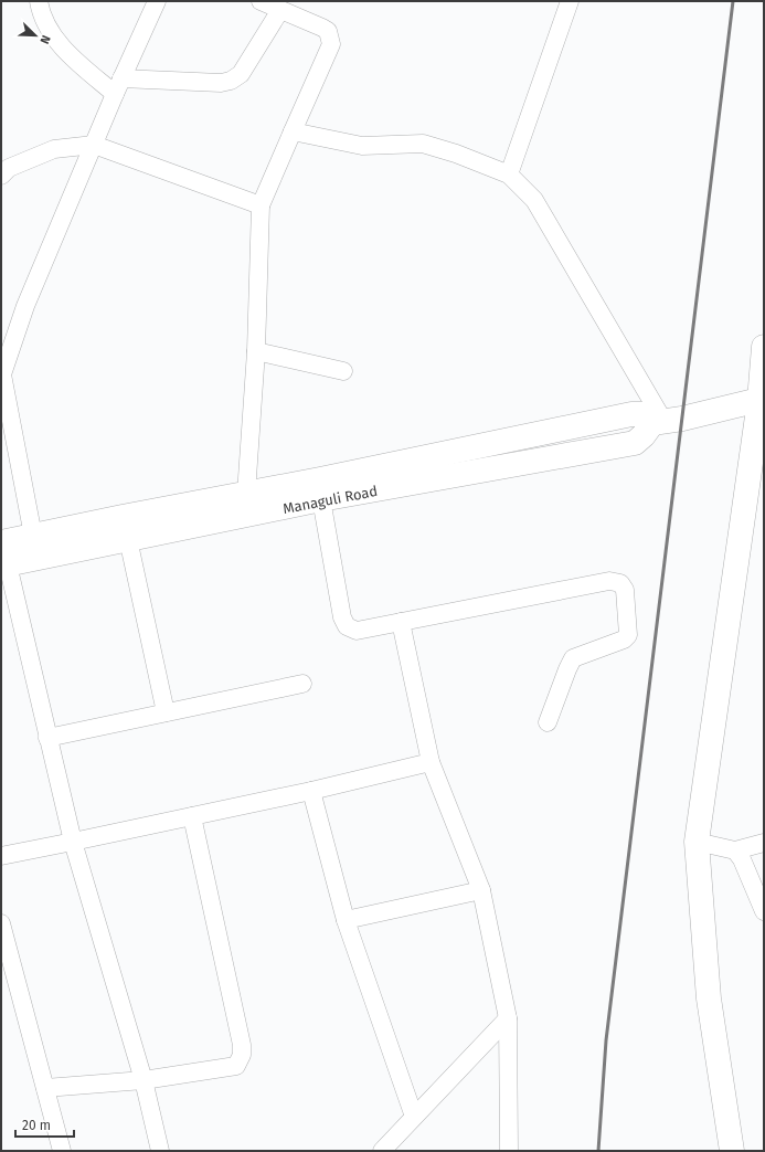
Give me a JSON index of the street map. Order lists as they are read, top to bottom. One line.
{"streets":{"main road":["Managuli Road"]},"scale_bar":"20 m","north":"bottom right"}
